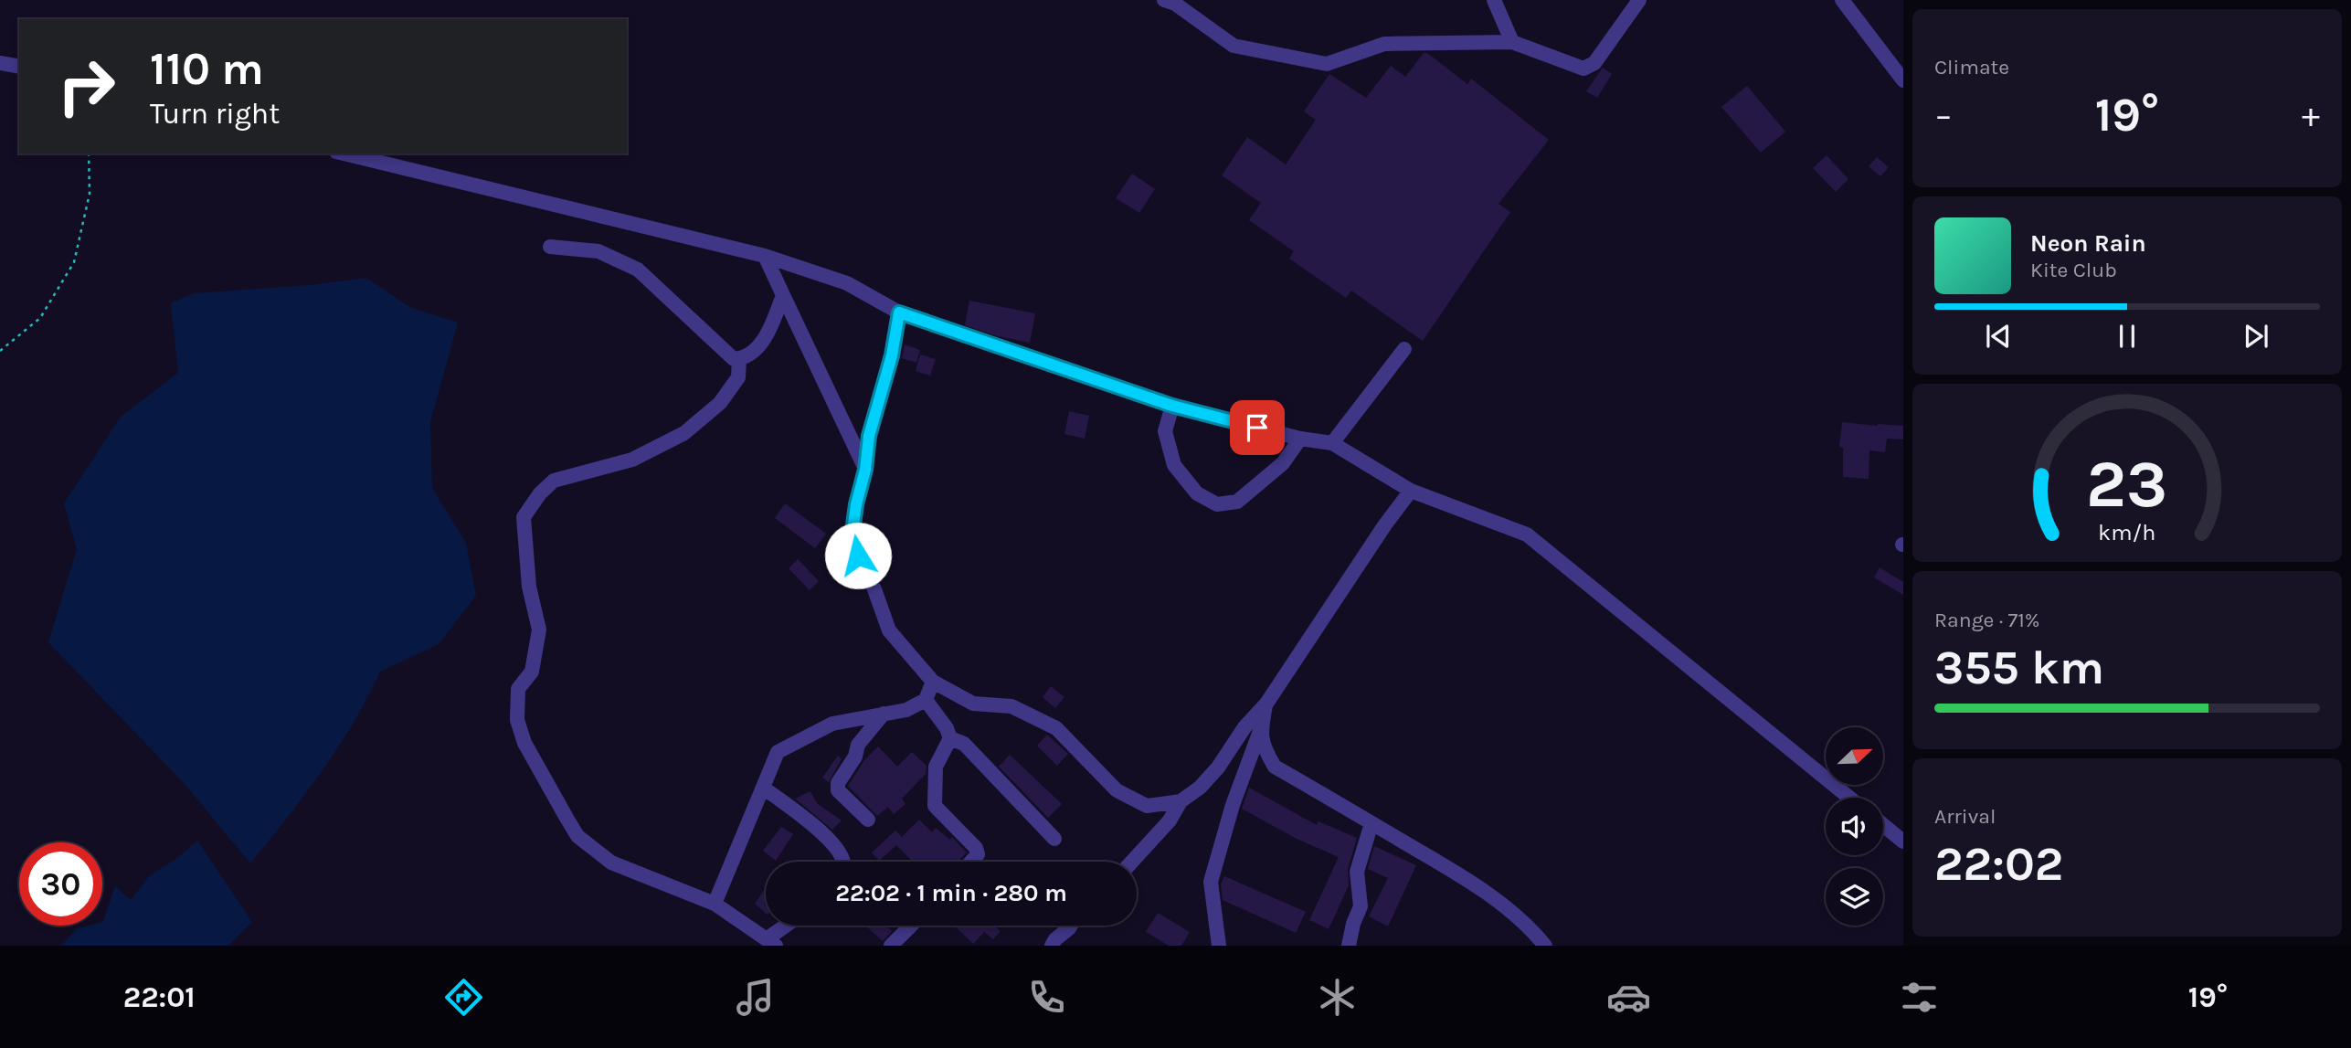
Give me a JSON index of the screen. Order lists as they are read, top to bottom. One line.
{"north":"top right","page":{"tile":["Climate",["Range · 71%","355 km"],["Arrival","22:02"]],"turn":["110 m","Turn right"],"heat":["−","19°","+"],"song":["Neon Rain","Kite Club"],"limit":"30","trip":"22:02 · 1 min · 280 m","tabs":["22:01","19°"],"gauge":["23","km/h"]}}
